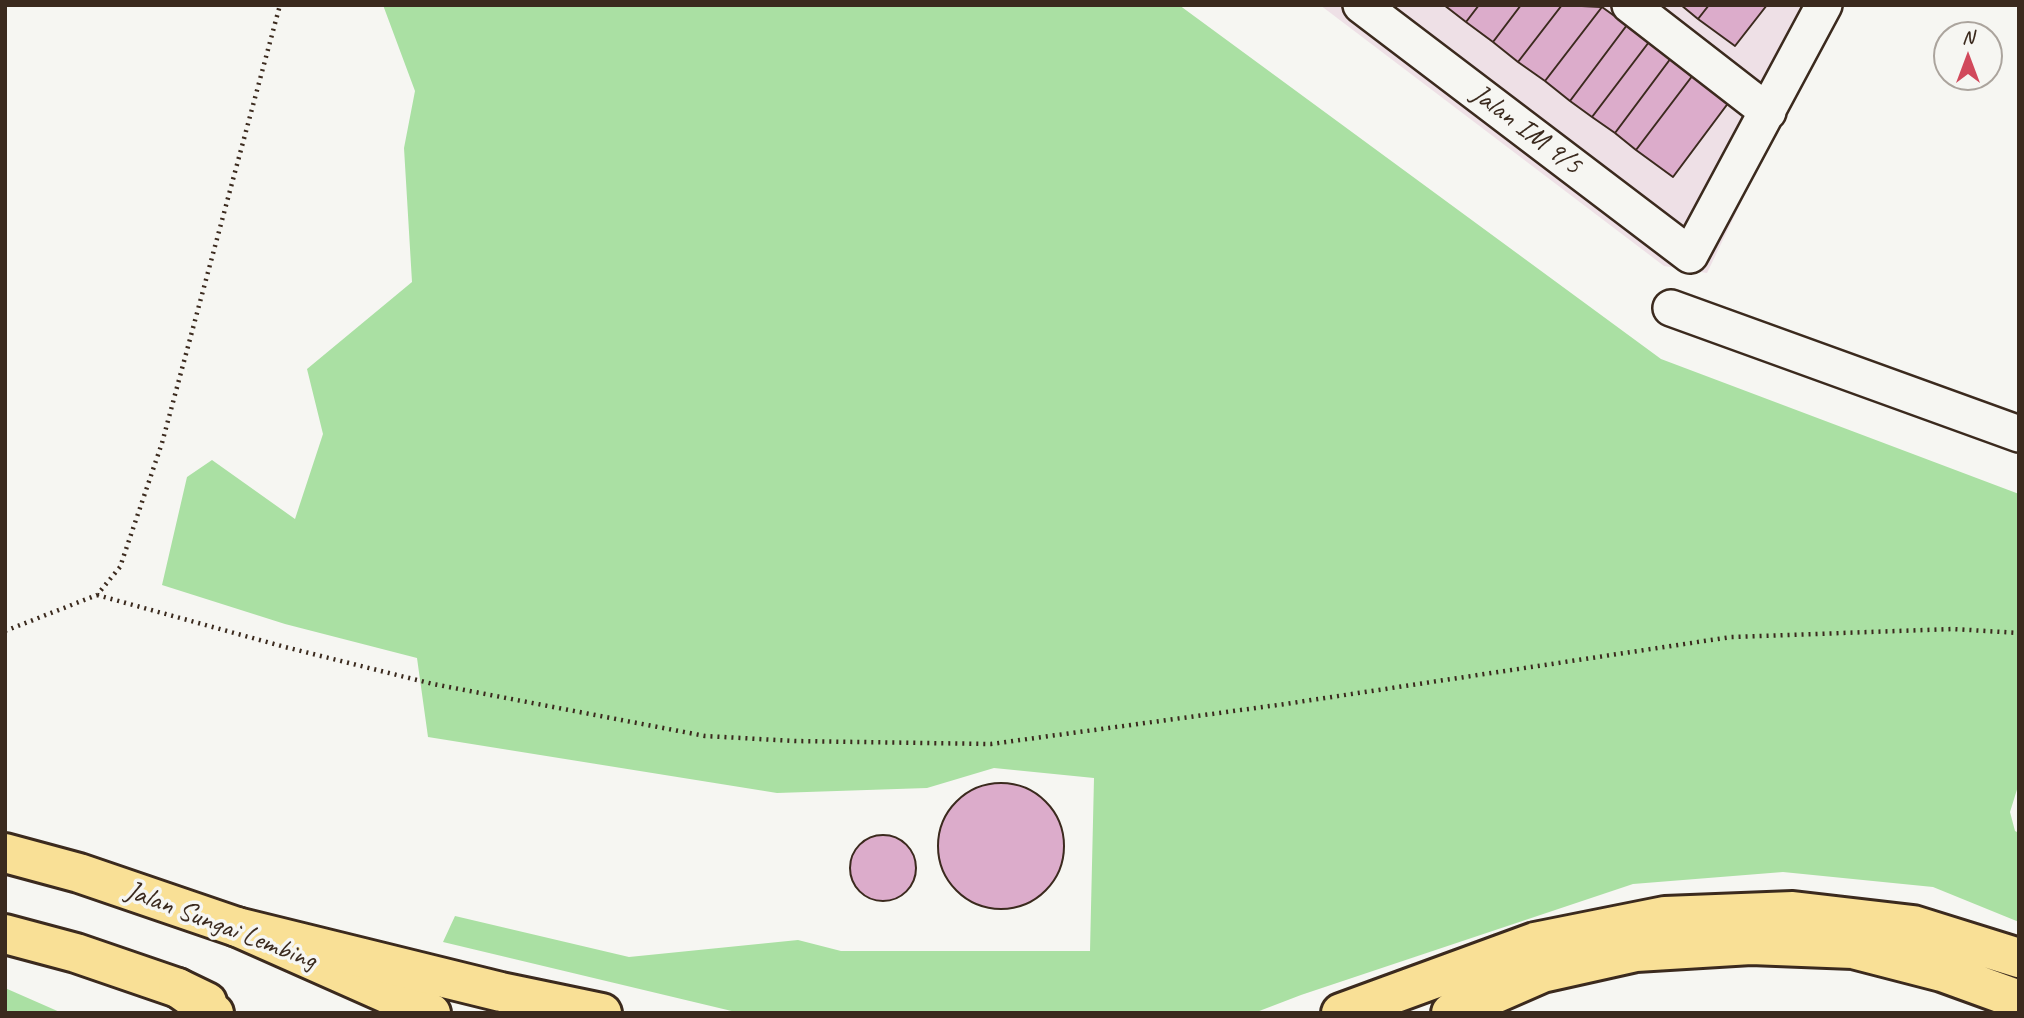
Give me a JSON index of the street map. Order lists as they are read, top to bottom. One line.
{"streets":{"main road":["Jalan Sungai Lembing"],"street":["Jalan IM 9/5"]},"north":"top"}
